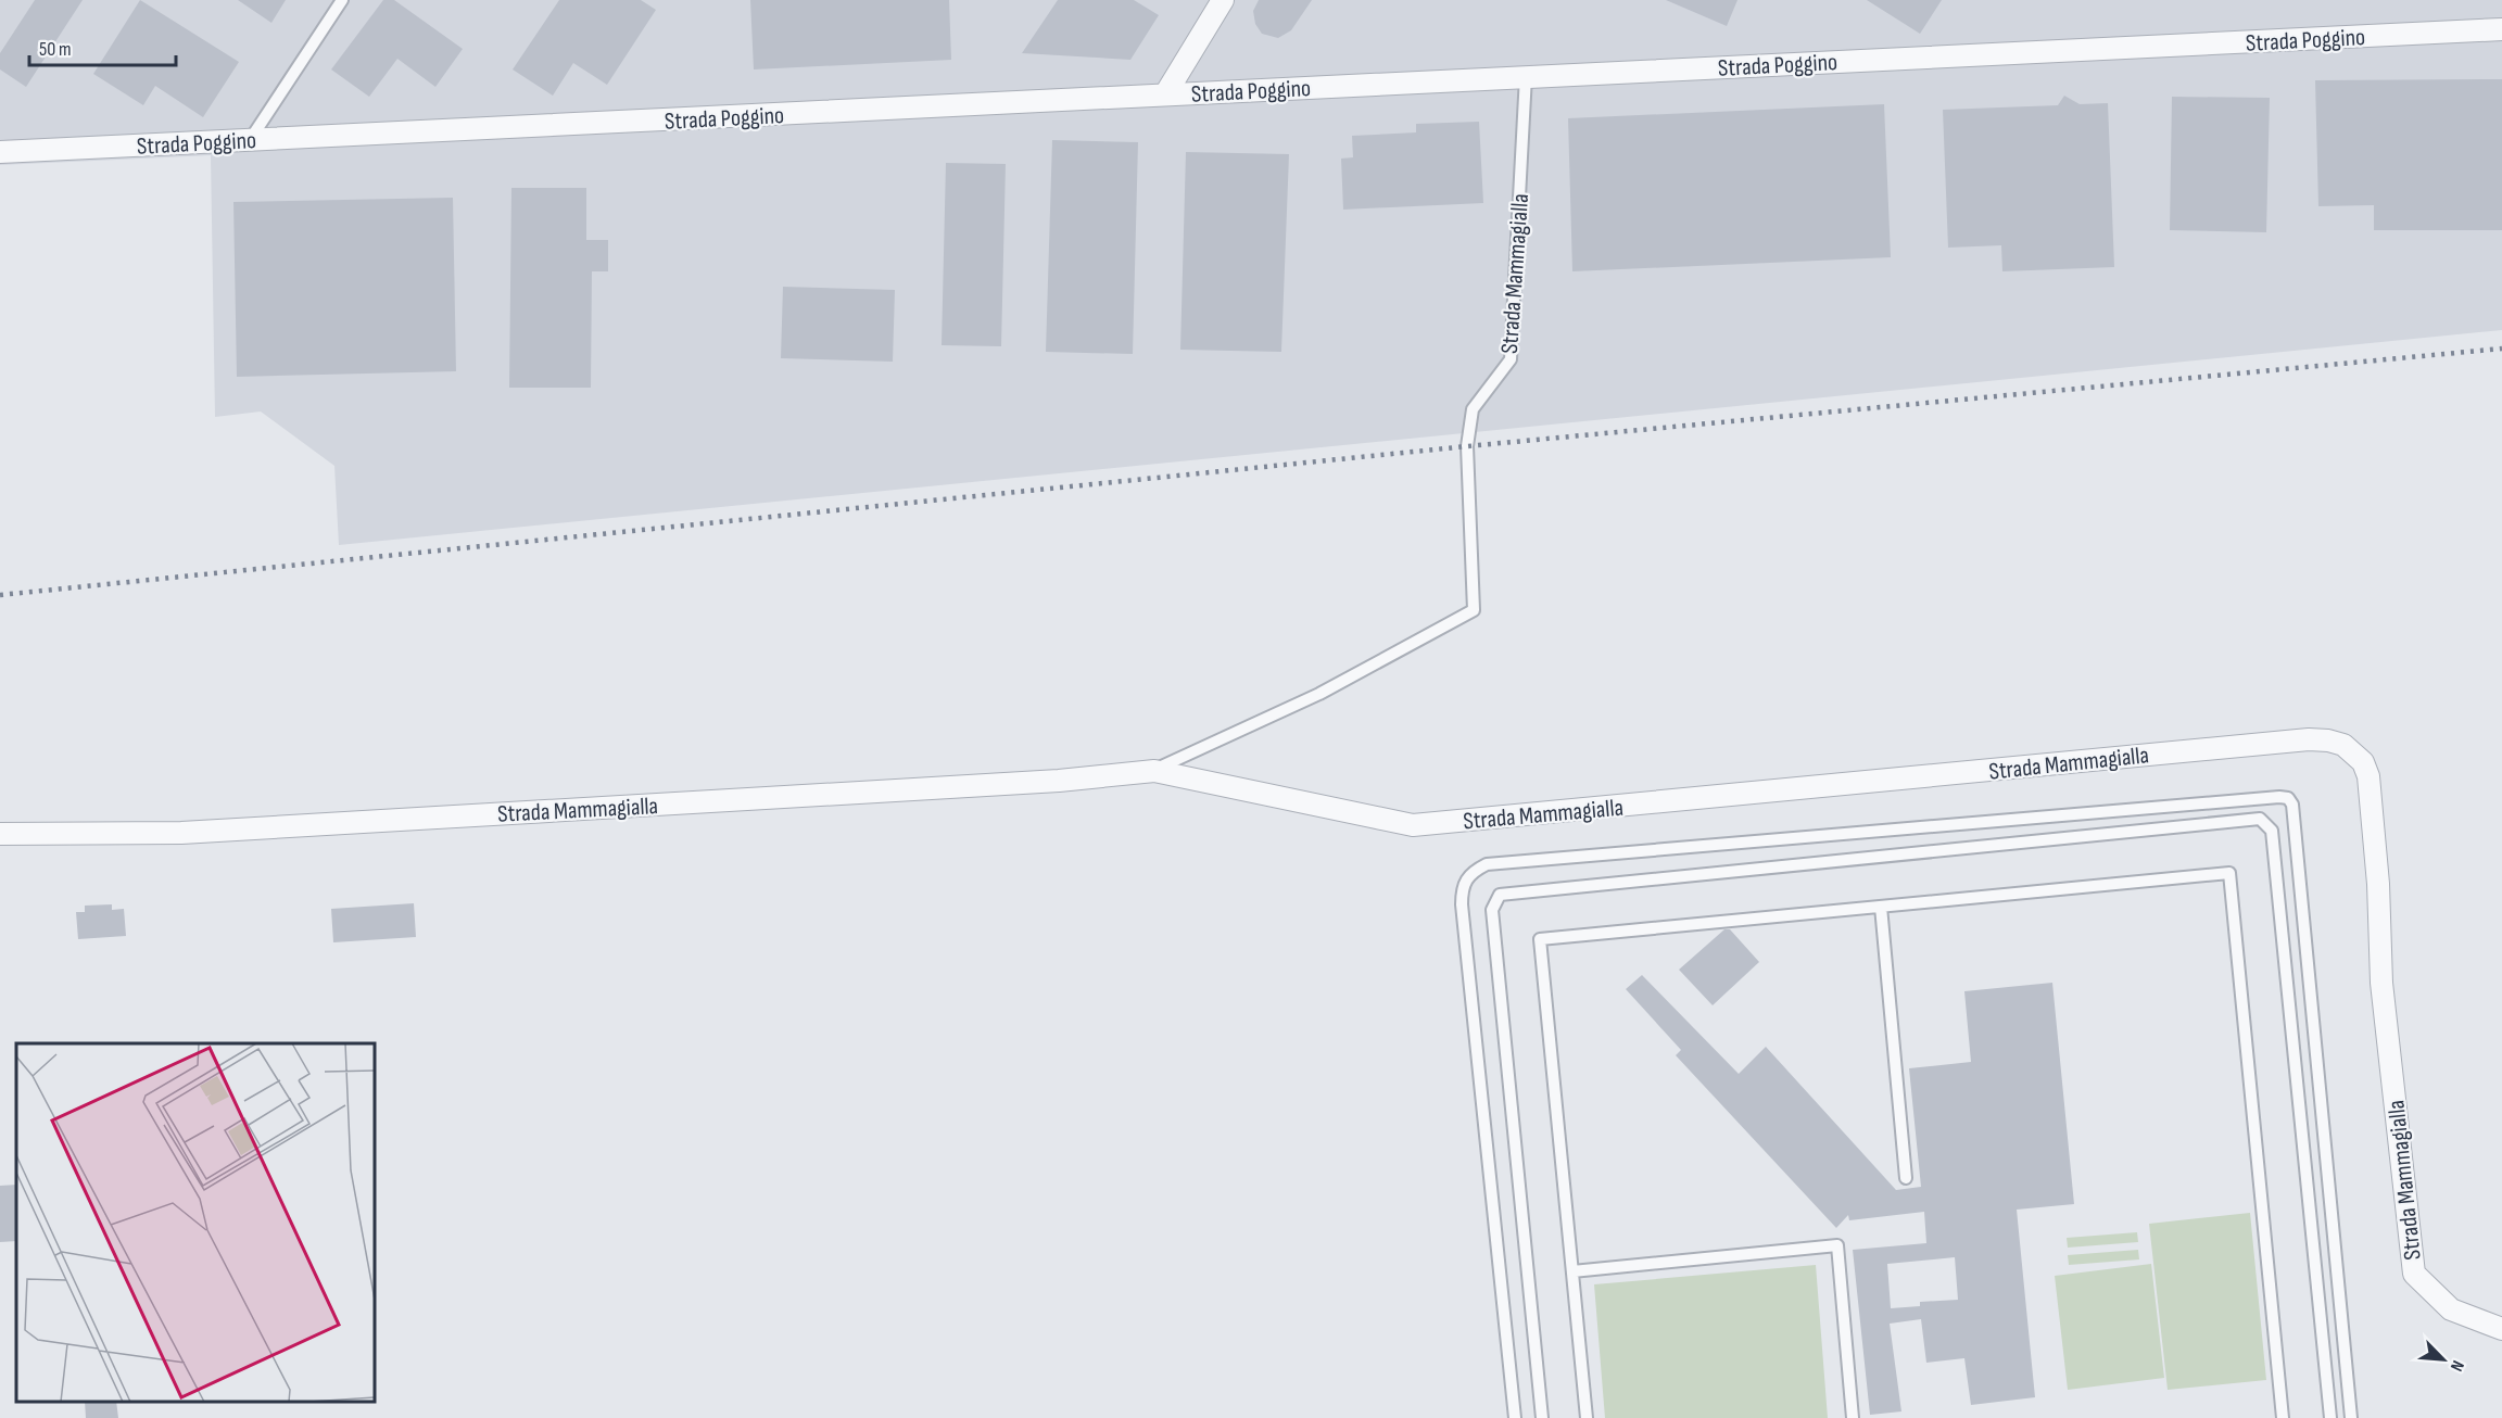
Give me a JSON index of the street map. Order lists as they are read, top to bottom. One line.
{"streets":{"street":["Strada Poggino","Strada Mammagialla"]},"crossings":[["Strada Poggino","Strada Mammagialla"]],"scale_bar":"50 m","north":"bottom right"}
